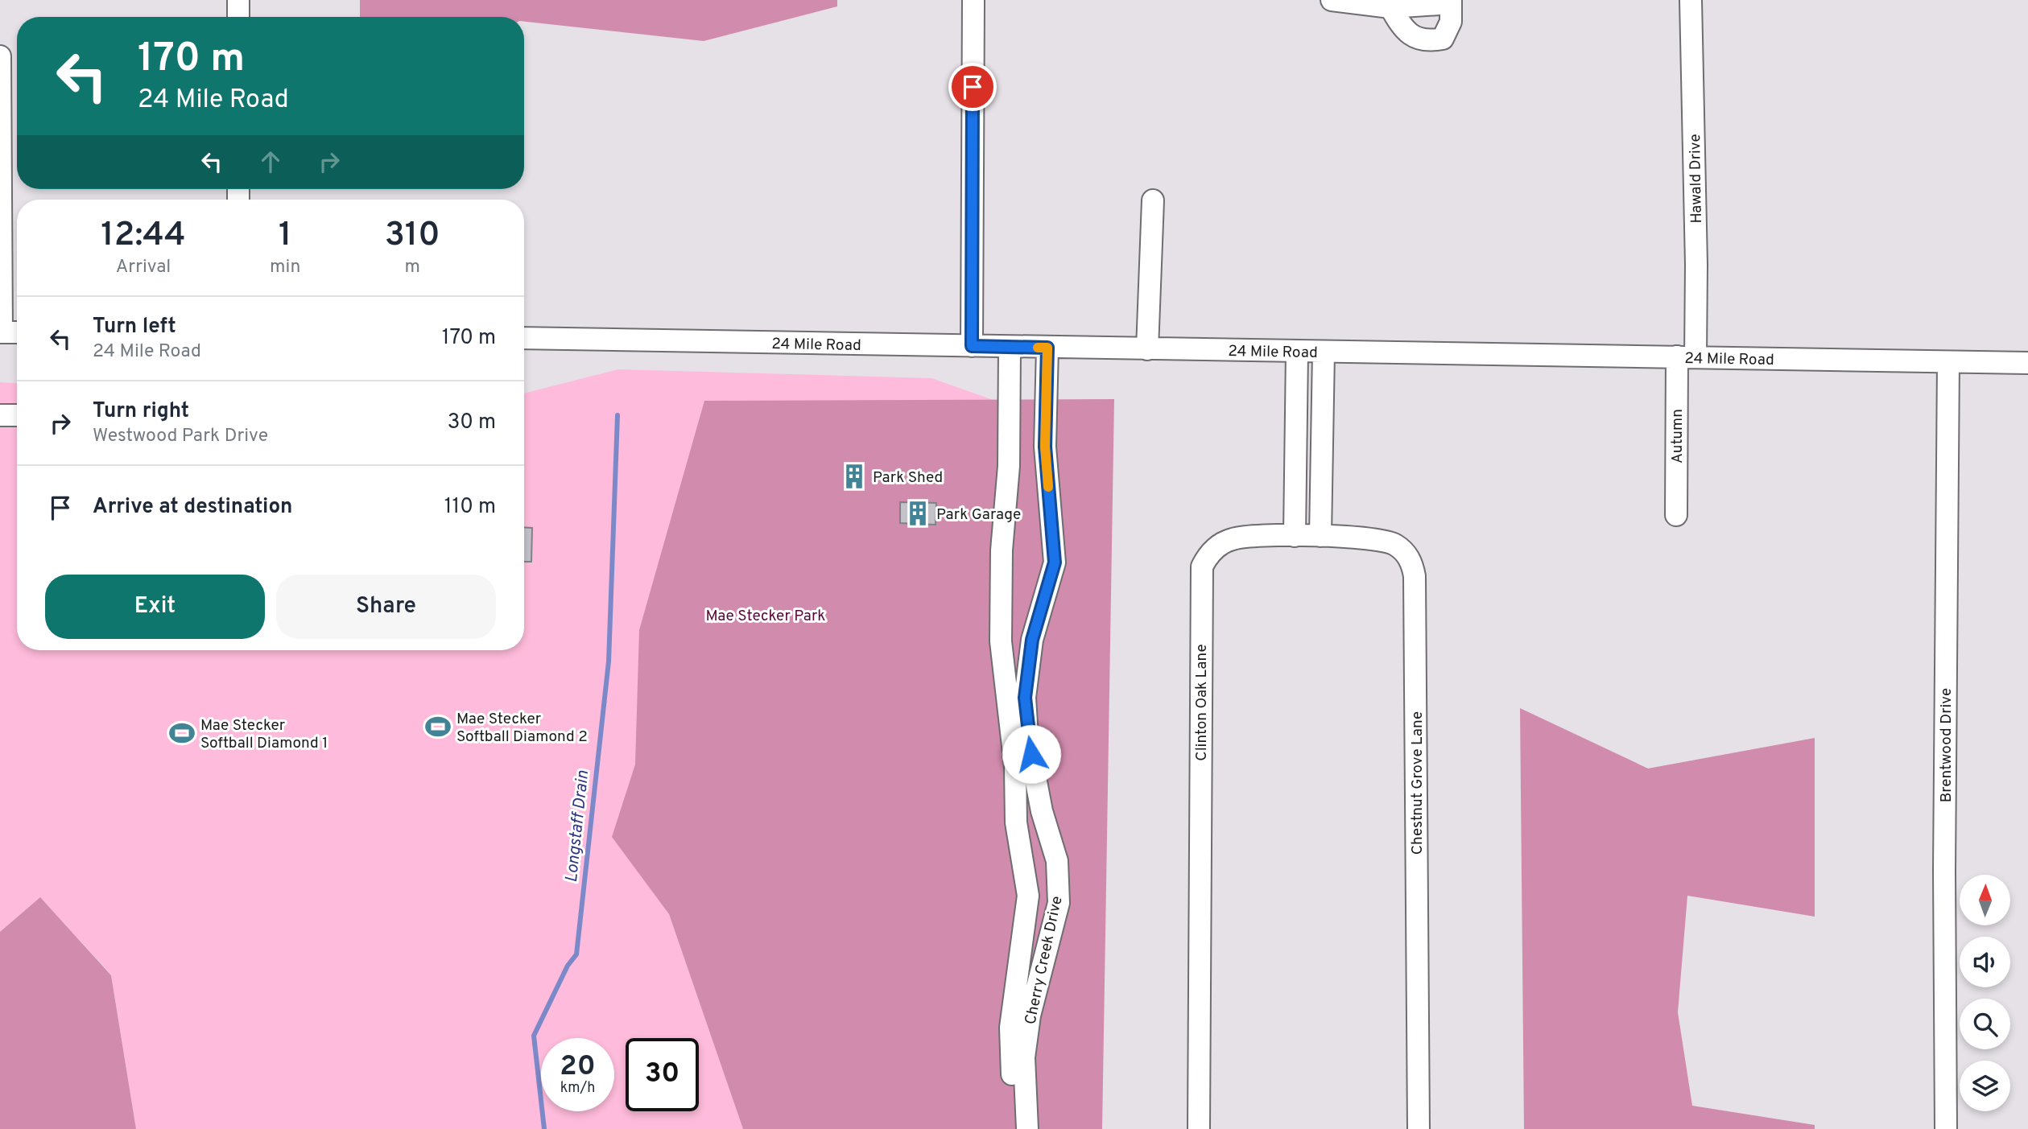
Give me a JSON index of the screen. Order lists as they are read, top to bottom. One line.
{"streets":{"street":["Hawald Drive","24 Mile Road","Autumn","Clinton Oak Lane","Brentwood Drive","Chestnut Grove Lane","Cherry Creek Drive"]},"crossings":[["Hawald Drive","24 Mile Road"],["Hawald Drive","Autumn"],["24 Mile Road","Autumn"],["24 Mile Road","Brentwood Drive"],["24 Mile Road","Cherry Creek Drive"],["Clinton Oak Lane","Chestnut Grove Lane"]],"water":["Longstaff Drain"],"parks":["Mae Stecker Park"],"places":{"building":["Park Shed","Park Garage"],"sports":["Mae Stecker Softball Diamond 2","Mae Stecker Softball Diamond 1"]},"north":"top","page":{"turn":["170 m","24 Mile Road"],"eta":["12:44","Arrival","1","min","310","m"],"list":[{"name":"Turn left","note":"24 Mile Road","value":"170 m"},{"name":"Turn right","note":"Westwood Park Drive","value":"30 m"},{"name":"Arrive at destination","value":"110 m"}],"buttons":["Exit","Share"],"speed":"20 km/h","limit":"30"}}
